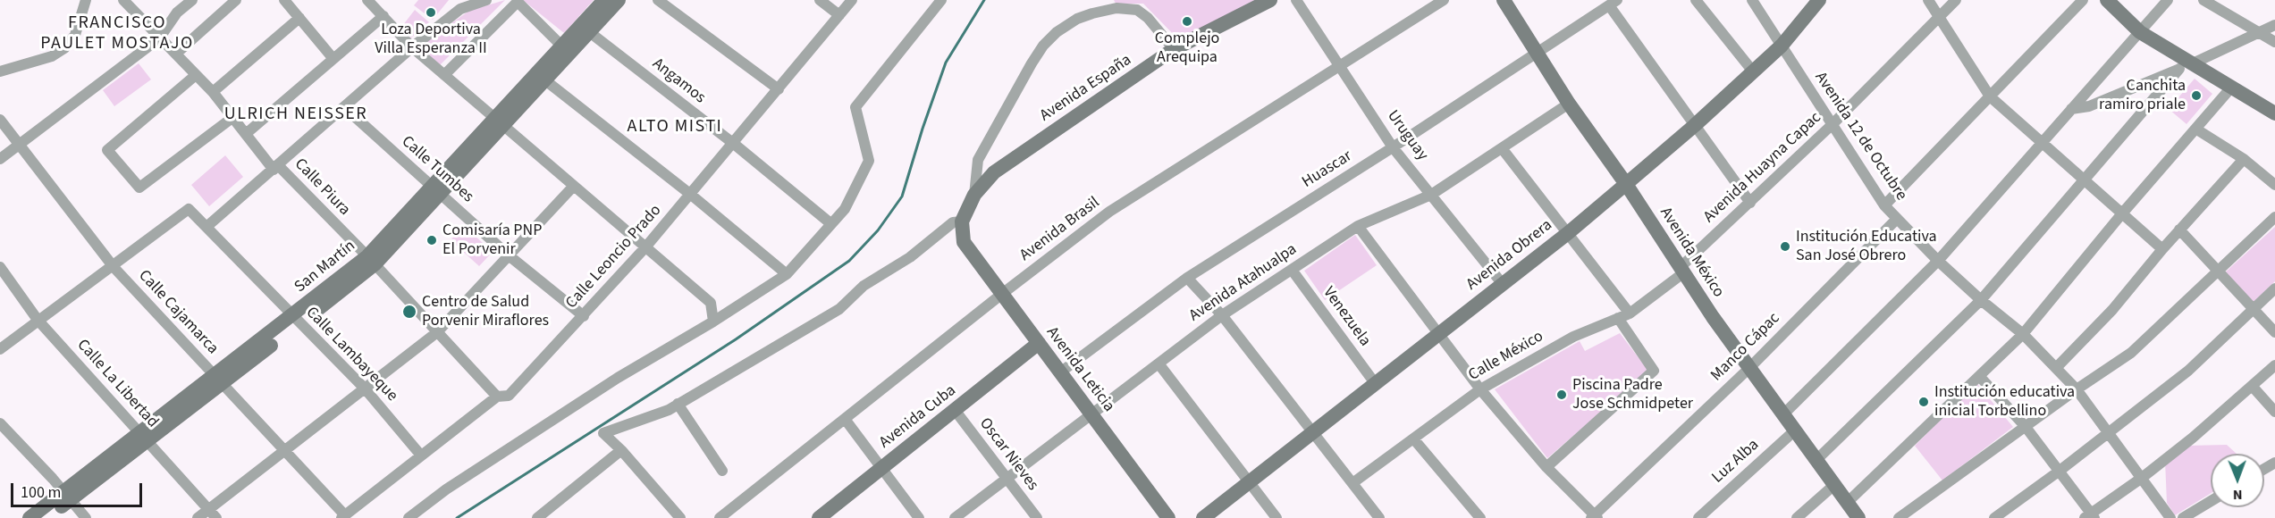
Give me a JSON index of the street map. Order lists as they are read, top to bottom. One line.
{"streets":{"street":["Angamos","Avenida España","Uruguay","Avenida 12 de Octubre","Avenida Huayna Capac","Calle Tumbes","Huascar","Calle Piura","Avenida Brasil","Avenida México","Avenida Obrera","Calle Leoncio Prado","San Martín","Avenida Atahualpa","Calle Cajamarca","Venezuela","Manco Cápac","Calle Lambayeque","Calle México","Avenida Leticia","Calle La Libertad","Avenida Cuba","Oscar Nieves","Luz Alba"]},"crossings":[["Angamos","Calle Leoncio Prado"],["Angamos","San Martín"],["Avenida España","Avenida Leticia"],["Uruguay","Huascar"],["Uruguay","Avenida Brasil"],["Uruguay","Avenida Obrera"],["Uruguay","Avenida Atahualpa"],["Avenida 12 de Octubre","Avenida Huayna Capac"],["Avenida 12 de Octubre","Avenida Obrera"],["Avenida 12 de Octubre","Manco Cápac"],["Avenida Huayna Capac","Avenida México"],["Avenida Huayna Capac","Calle México"],["Calle Tumbes","Calle Leoncio Prado"],["Calle Tumbes","San Martín"],["Huascar","Avenida México"],["Huascar","Avenida Leticia"],["Calle Piura","Calle Leoncio Prado"],["Calle Piura","San Martín"],["Avenida Brasil","Avenida Leticia"],["Avenida México","Avenida Obrera"],["Avenida México","Avenida Atahualpa"],["Avenida México","Manco Cápac"],["Avenida México","Calle México"],["Avenida México","Luz Alba"],["Avenida Obrera","Venezuela"],["Calle Leoncio Prado","Calle Cajamarca"],["Calle Leoncio Prado","Calle Lambayeque"],["San Martín","Calle Cajamarca"],["San Martín","Calle Lambayeque"],["San Martín","Calle La Libertad"],["Avenida Atahualpa","Venezuela"],["Avenida Atahualpa","Avenida Leticia"],["Avenida Atahualpa","Oscar Nieves"],["Calle Cajamarca","Calle Lambayeque"],["Avenida Leticia","Avenida Cuba"],["Avenida Cuba","Oscar Nieves"]],"districts":["FRANCISCO PAULET MOSTAJO","ULRICH NEISSER","ALTO MISTI"],"places":["Loza Deportiva Villa Esperanza II","Complejo Arequipa","Canchita ramiro priale","Comisaría PNP El Porvenir","Institución Educativa San José Obrero","Centro de Salud Porvenir Miraflores","Piscina Padre Jose Schmidpeter","Institución educativa inicial Torbellino"],"scale_bar":"100 m","north":"bottom"}
